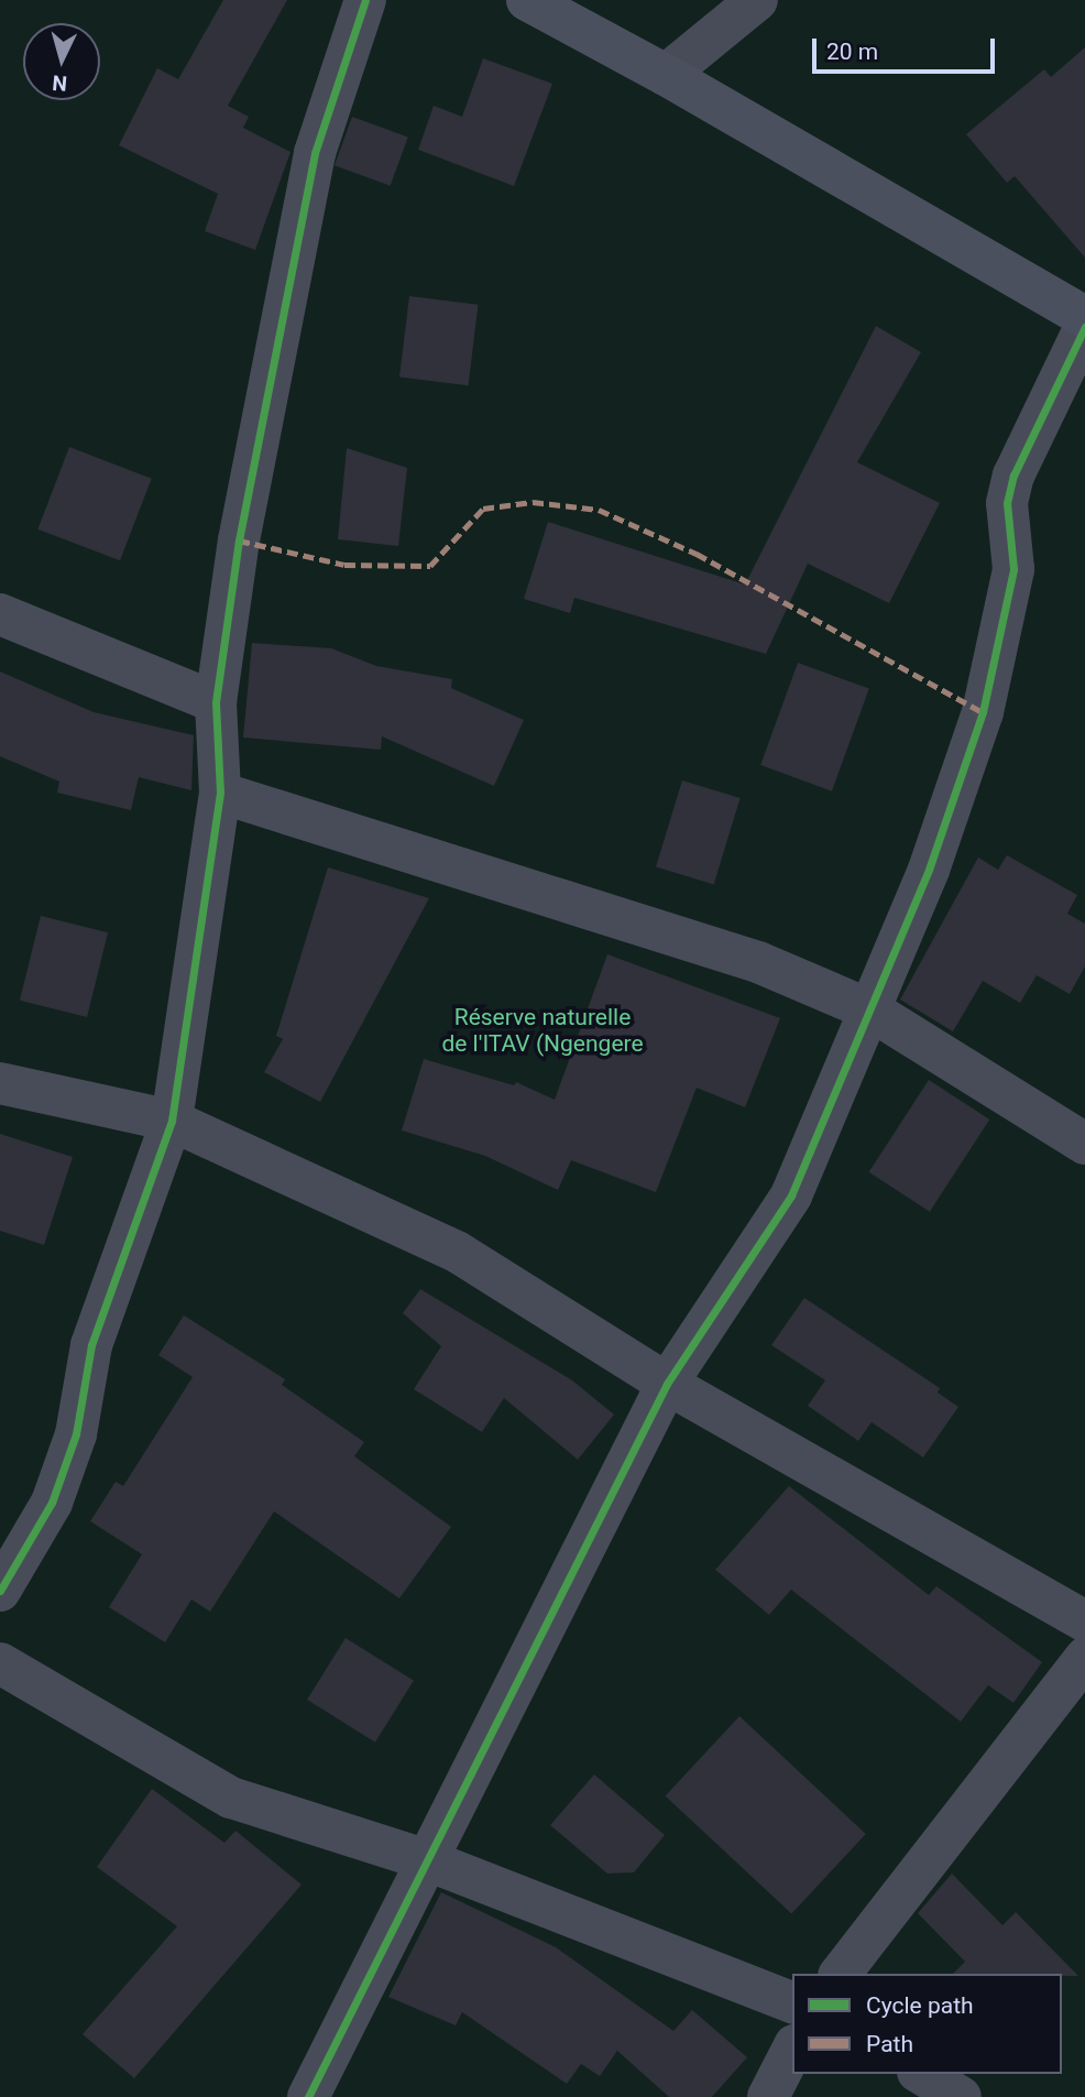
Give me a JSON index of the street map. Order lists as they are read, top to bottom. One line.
{"parks":["Réserve naturelle de l'ITAV (Ngengere"],"legend":["Cycle path","Path"],"scale_bar":"20 m","north":"bottom"}
